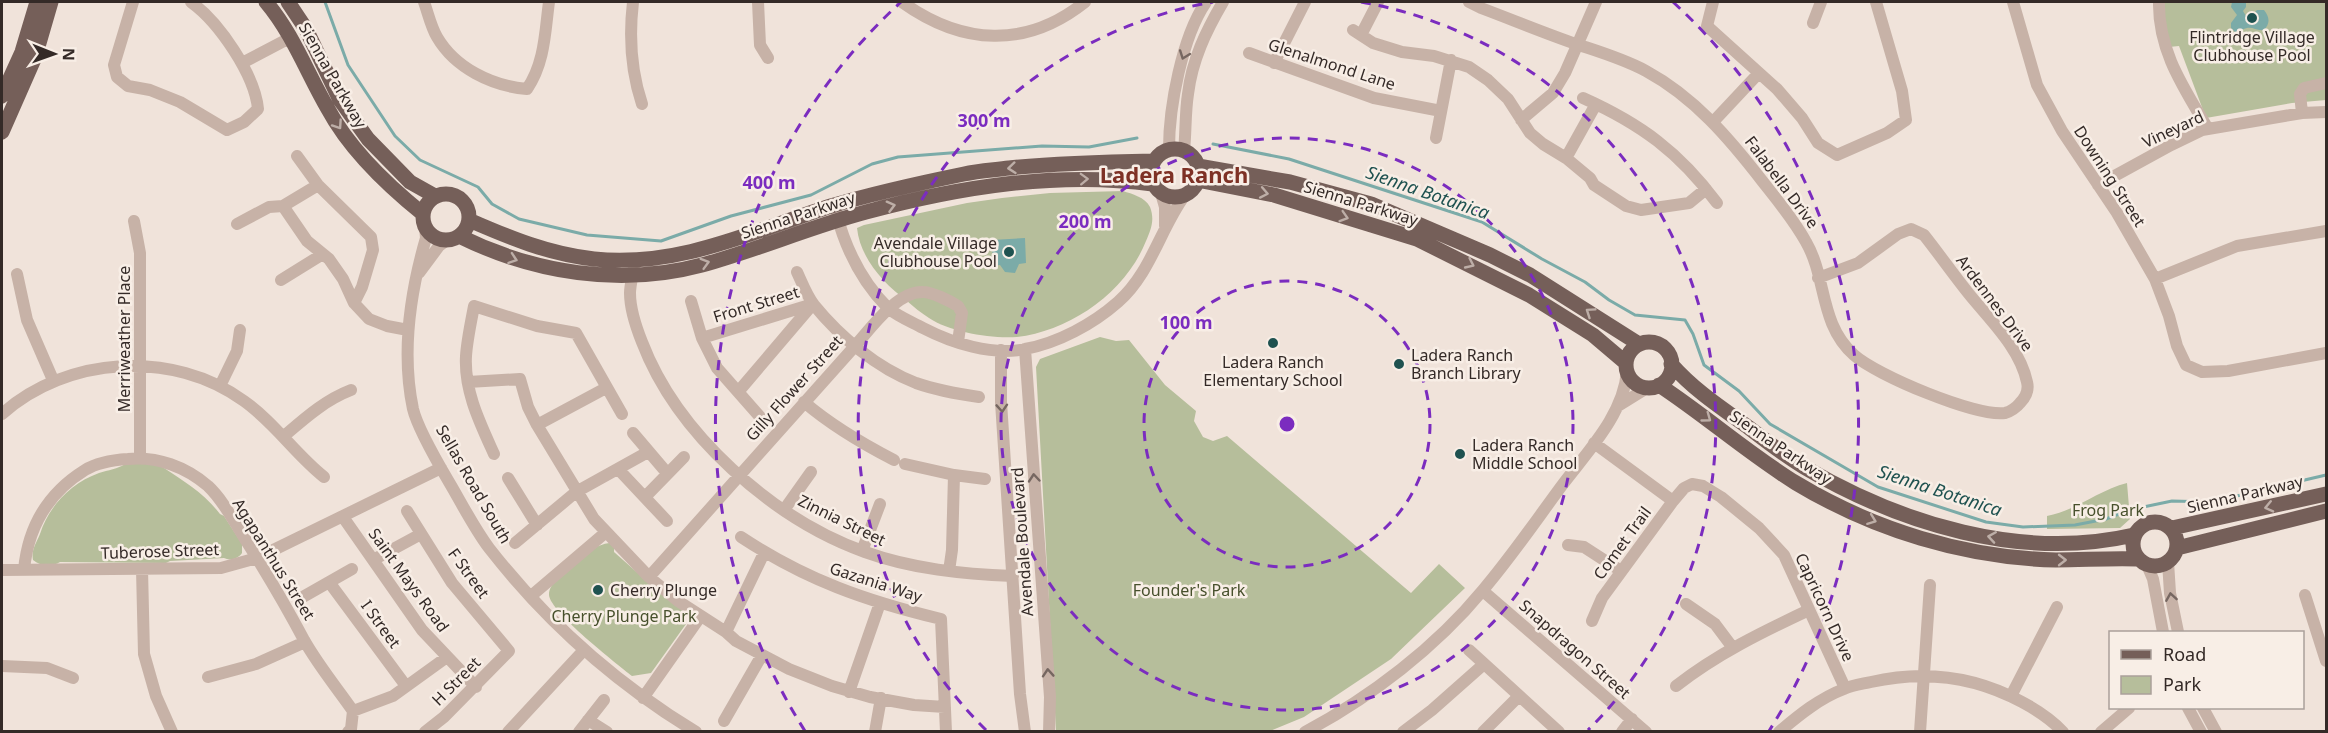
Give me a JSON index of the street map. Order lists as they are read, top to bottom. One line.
{"streets":{"main road":["Sienna Parkway"],"street":["Glenalmond Lane","Vineyard","Downing Street","Falabella Drive","Ardennes Drive","Front Street","Merriweather Place","Gilly Flower Street","Sellas Road South","Zinnia Street","Avendale Boulevard","Comet Trail","Tuberose Street","Agapanthus Street","F Street","Saint Mays Road","Gazania Way","Capricorn Drive","I Street","Snapdragon Street","H Street"]},"crossings":[["Sienna Parkway","Sellas Road South"],["Sienna Parkway","Zinnia Street"],["Vineyard","Downing Street"],["Falabella Drive","Ardennes Drive"],["Merriweather Place","Agapanthus Street"],["Gilly Flower Street","Zinnia Street"],["Sellas Road South","Tuberose Street"],["Zinnia Street","Avendale Boulevard"],["Comet Trail","Capricorn Drive"],["Tuberose Street","Agapanthus Street"],["Tuberose Street","Saint Mays Road"],["F Street","H Street"],["Saint Mays Road","H Street"]],"districts":["Ladera Ranch"],"water":["Sienna Botanica"],"parks":["Frog Park","Founder's Park","Cherry Plunge Park"],"places":["Flintridge Village Clubhouse Pool","Avendale Village Clubhouse Pool","Ladera Ranch Elementary School","Ladera Ranch Branch Library","Ladera Ranch Middle School","Cherry Plunge"],"legend":["Road","Park"],"north":"right","rings":["300 m","400 m","200 m","100 m"]}
